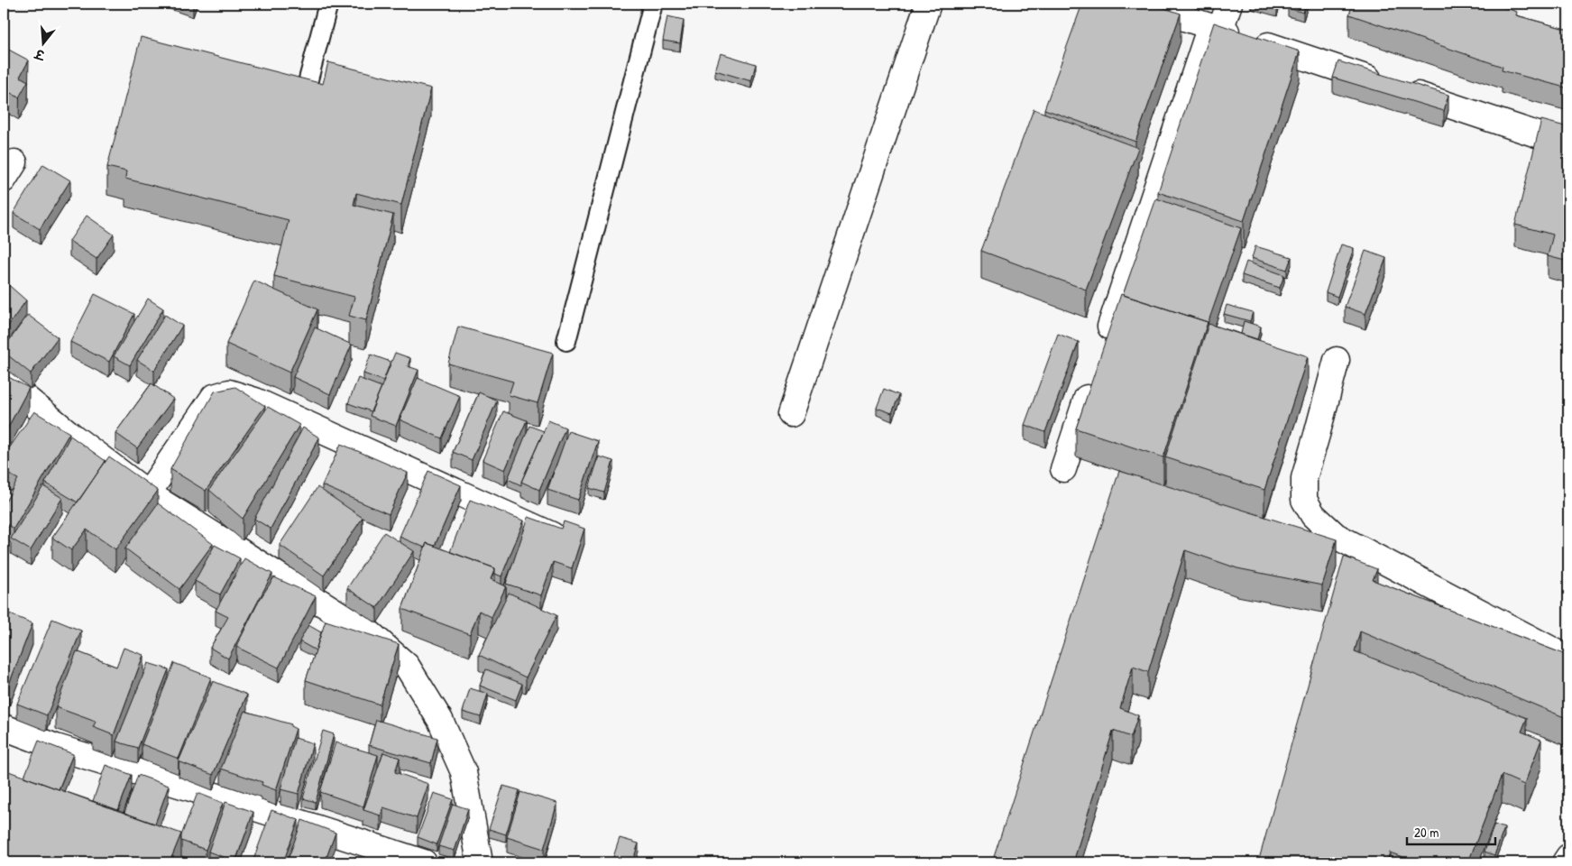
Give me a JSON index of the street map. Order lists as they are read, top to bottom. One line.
{"scale_bar":"20 m","north":"bottom"}
